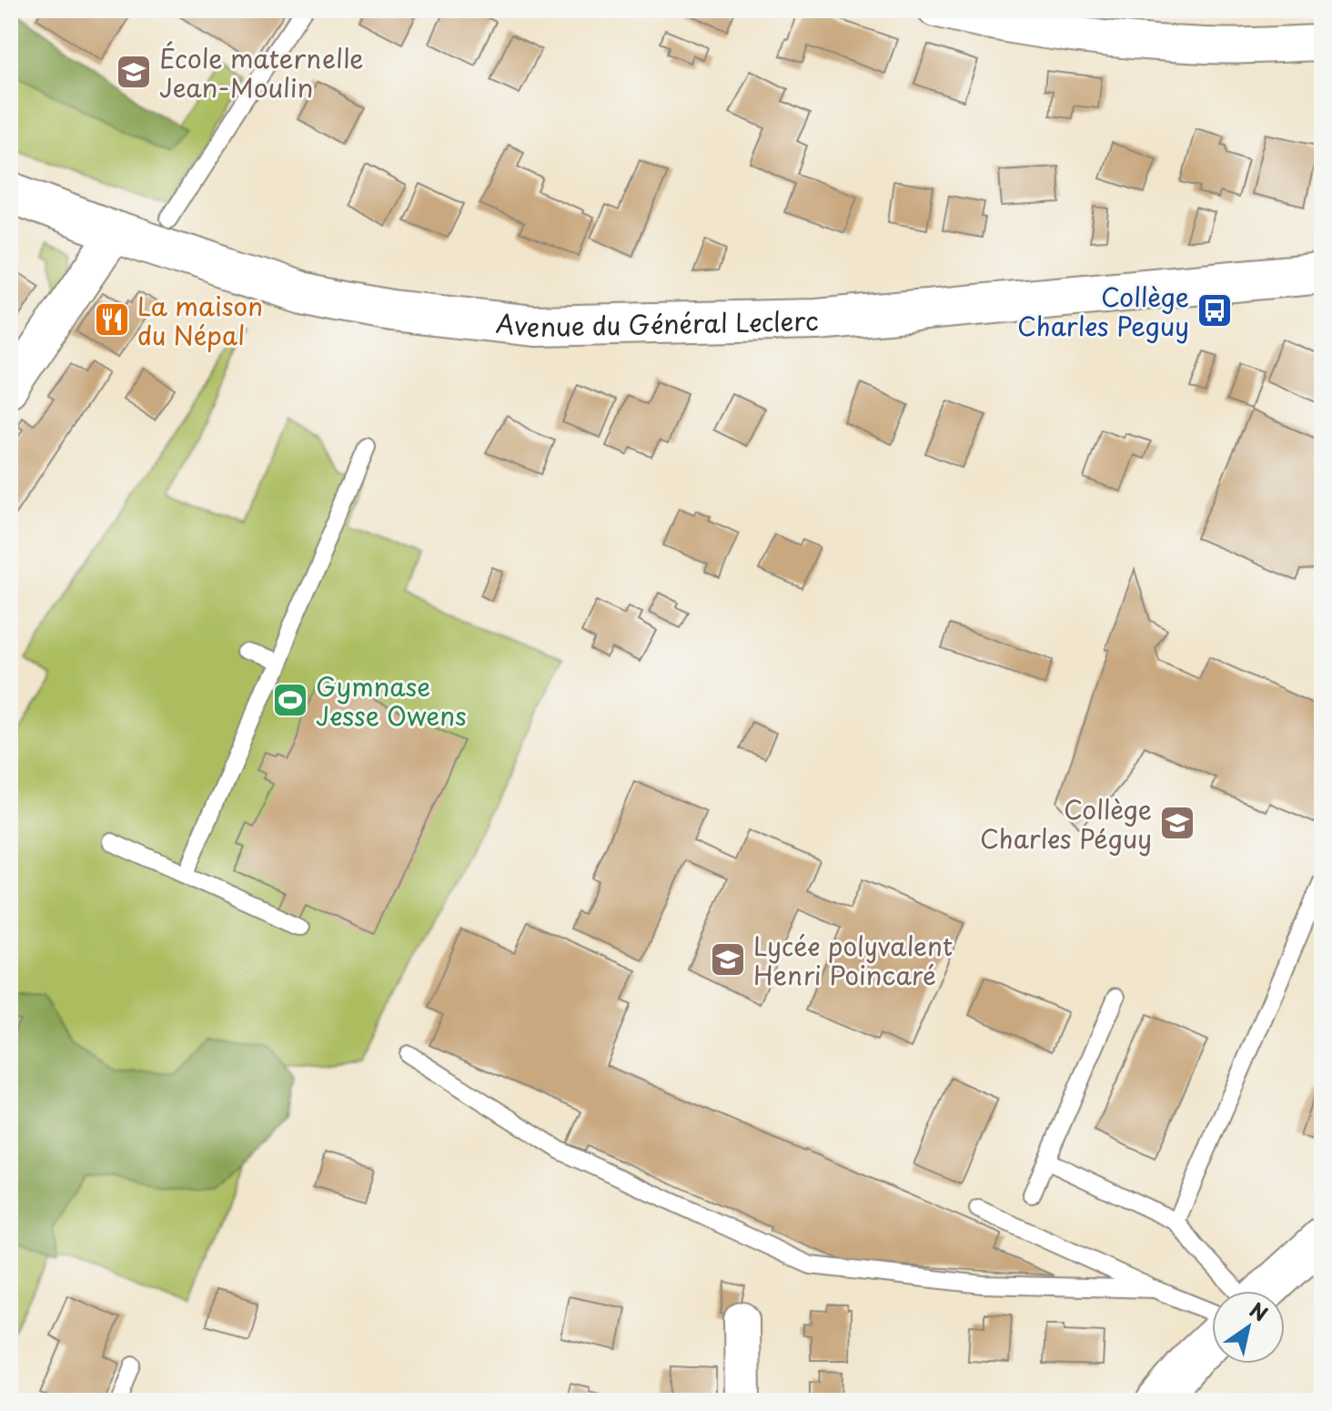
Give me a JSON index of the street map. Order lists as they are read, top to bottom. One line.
{"streets":{"main road":["Avenue du Général Leclerc"]},"places":{"school or university":["École maternelle Jean-Moulin","Collège Charles Péguy","Lycée polyvalent Henri Poincaré"],"bus stop":["Collège Charles Peguy"],"restaurant":["La maison du Népal"],"sports":["Gymnase Jesse Owens"]},"north":"top right"}
